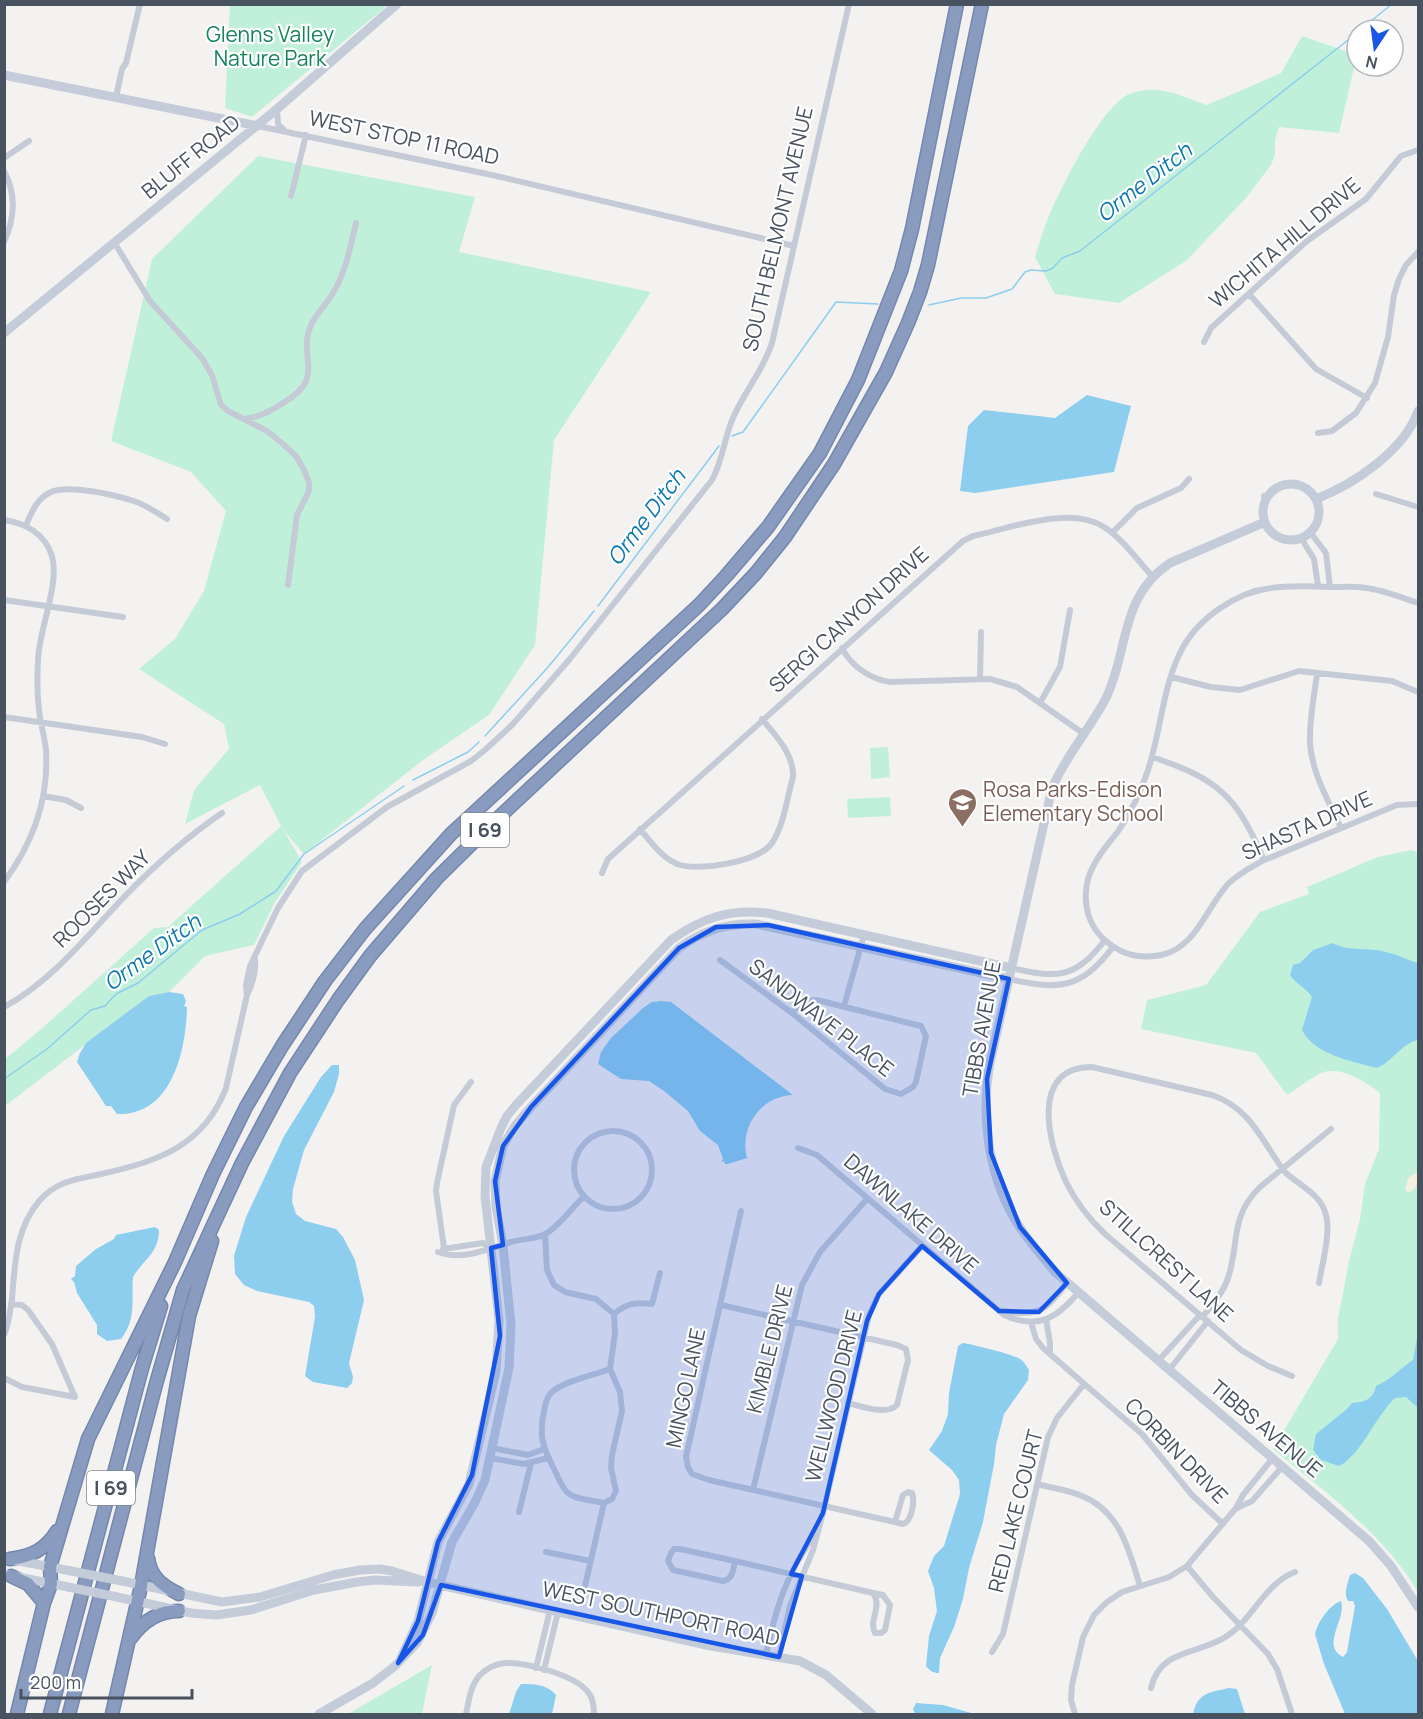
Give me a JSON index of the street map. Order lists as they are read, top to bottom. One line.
{"streets":{"highway":["I 69"],"street":["WEST STOP 11 ROAD","BLUFF ROAD","SOUTH BELMONT AVENUE","WICHITA HILL DRIVE","SERGI CANYON DRIVE","SHASTA DRIVE","ROOSES WAY","SANDWAVE PLACE","TIBBS AVENUE","DAWNLAKE DRIVE","STILLCREST LANE","KIMBLE DRIVE","MINGO LANE","WELLWOOD DRIVE","CORBIN DRIVE","RED LAKE COURT","WEST SOUTHPORT ROAD"]},"crossings":[["WEST STOP 11 ROAD","BLUFF ROAD"],["WEST STOP 11 ROAD","SOUTH BELMONT AVENUE"],["SERGI CANYON DRIVE","TIBBS AVENUE"],["DAWNLAKE DRIVE","KIMBLE DRIVE"],["DAWNLAKE DRIVE","WELLWOOD DRIVE"],["DAWNLAKE DRIVE","CORBIN DRIVE"],["KIMBLE DRIVE","MINGO LANE"],["MINGO LANE","WELLWOOD DRIVE"],["WELLWOOD DRIVE","WEST SOUTHPORT ROAD"],["CORBIN DRIVE","RED LAKE COURT"]],"water":["Orme Ditch"],"parks":["Glenns Valley Nature Park"],"places":{"school or university":["Rosa Parks-Edison Elementary School"]},"scale_bar":"200 m","north":"bottom"}
